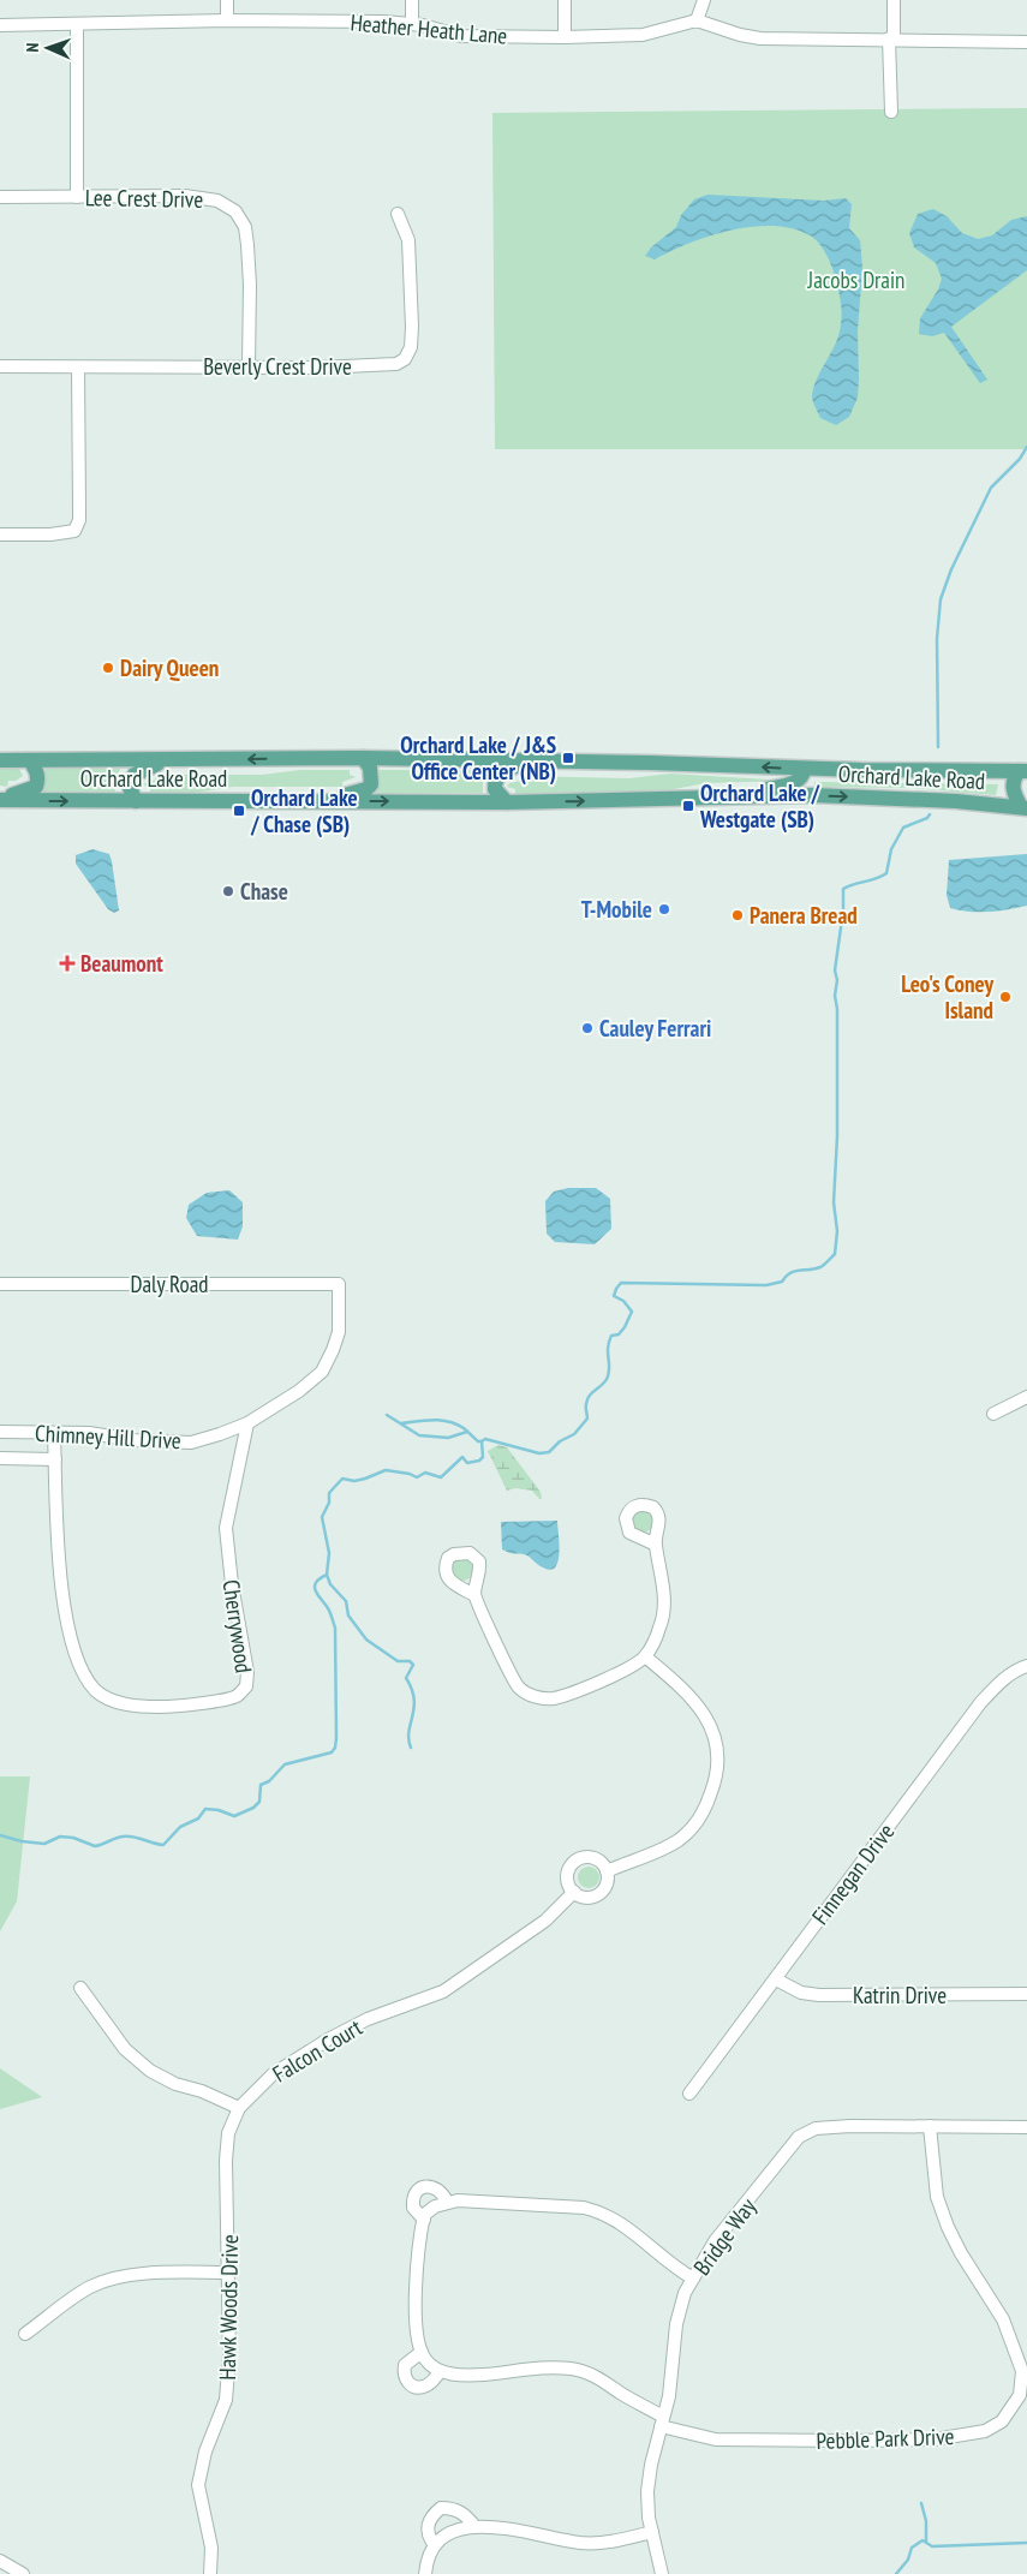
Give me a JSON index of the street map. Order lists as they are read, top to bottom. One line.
{"streets":{"main road":["Orchard Lake Road"],"street":["Heather Heath Lane","Lee Crest Drive","Beverly Crest Drive","Daly Road","Chimney Hill Drive","Cherrywood","Finnegan Drive","Katrin Drive","Falcon Court","Bridge Way","Hawk Woods Drive","Pebble Park Drive"]},"crossings":[["Lee Crest Drive","Beverly Crest Drive"],["Daly Road","Chimney Hill Drive"],["Chimney Hill Drive","Cherrywood"],["Finnegan Drive","Katrin Drive"],["Falcon Court","Hawk Woods Drive"],["Bridge Way","Pebble Park Drive"]],"parks":["Jacobs Drain"],"places":{"other":["Dairy Queen","Chase","T-Mobile","Panera Bread","Leo's Coney Island","Cauley Ferrari"],"transit":["Orchard Lake / J&S Office Center (NB)","Orchard Lake / Westgate (SB)","Orchard Lake / Chase (SB)"],"health":["Beaumont"]},"north":"left"}
